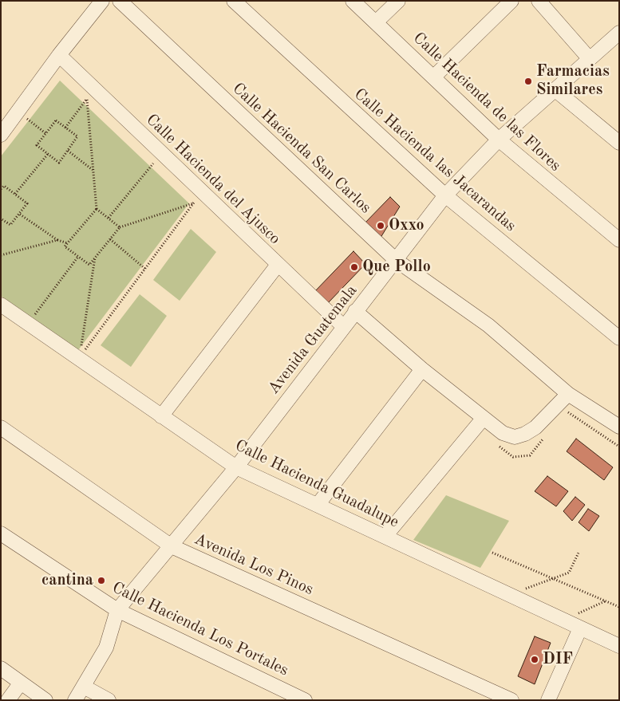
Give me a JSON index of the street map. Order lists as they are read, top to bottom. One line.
{"streets":{"street":["Calle Hacienda de las Flores","Calle Hacienda San Carlos","Calle Hacienda las Jacarandas","Calle Hacienda del Ajusco","Avenida Guatemala","Calle Hacienda Guadalupe","Avenida Los Pinos","Calle Hacienda Los Portales"]},"crossings":[["Calle Hacienda de las Flores","Avenida Guatemala"],["Calle Hacienda San Carlos","Avenida Guatemala"],["Calle Hacienda las Jacarandas","Avenida Guatemala"],["Calle Hacienda del Ajusco","Avenida Guatemala"],["Avenida Guatemala","Calle Hacienda Guadalupe"],["Avenida Guatemala","Avenida Los Pinos"],["Avenida Guatemala","Calle Hacienda Los Portales"]],"places":["Farmacias Similares","Oxxo","Que Pollo","cantina","DIF"]}
